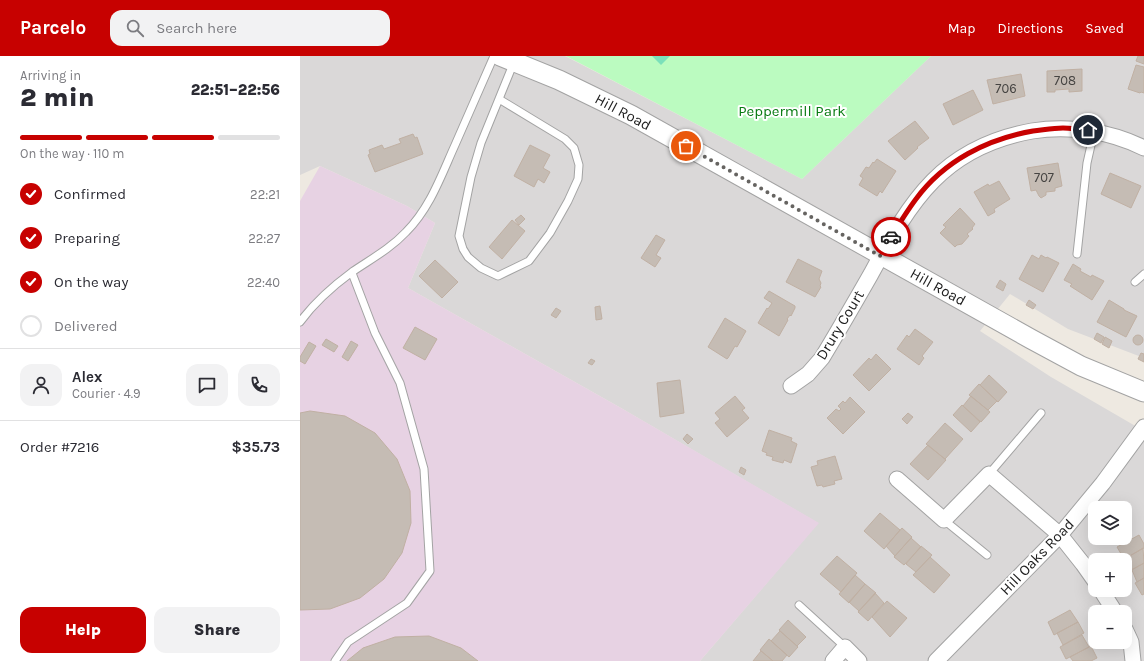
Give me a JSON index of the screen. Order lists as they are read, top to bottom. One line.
{"streets":{"street":["Hill Road","Drury Court","Hill Oaks Road"]},"crossings":[["Hill Road","Drury Court"]],"parks":["Peppermill Park"],"house_numbers":["708","706","707"],"page":{"header":"Parcelo","search":"Search here","nav":["Map","Directions","Saved"],"heading":["2 min","Arriving in","22:51–22:56"],"panel":["Alex","Courier · 4.9","Order #7216","$35.73"],"bar":"On the way · 110 m","list":[["Confirmed","22:21"],["Preparing","22:27"],["On the way","22:40"],"Delivered"],"map_buttons":["+","−"],"buttons":["Help","Share"]}}
